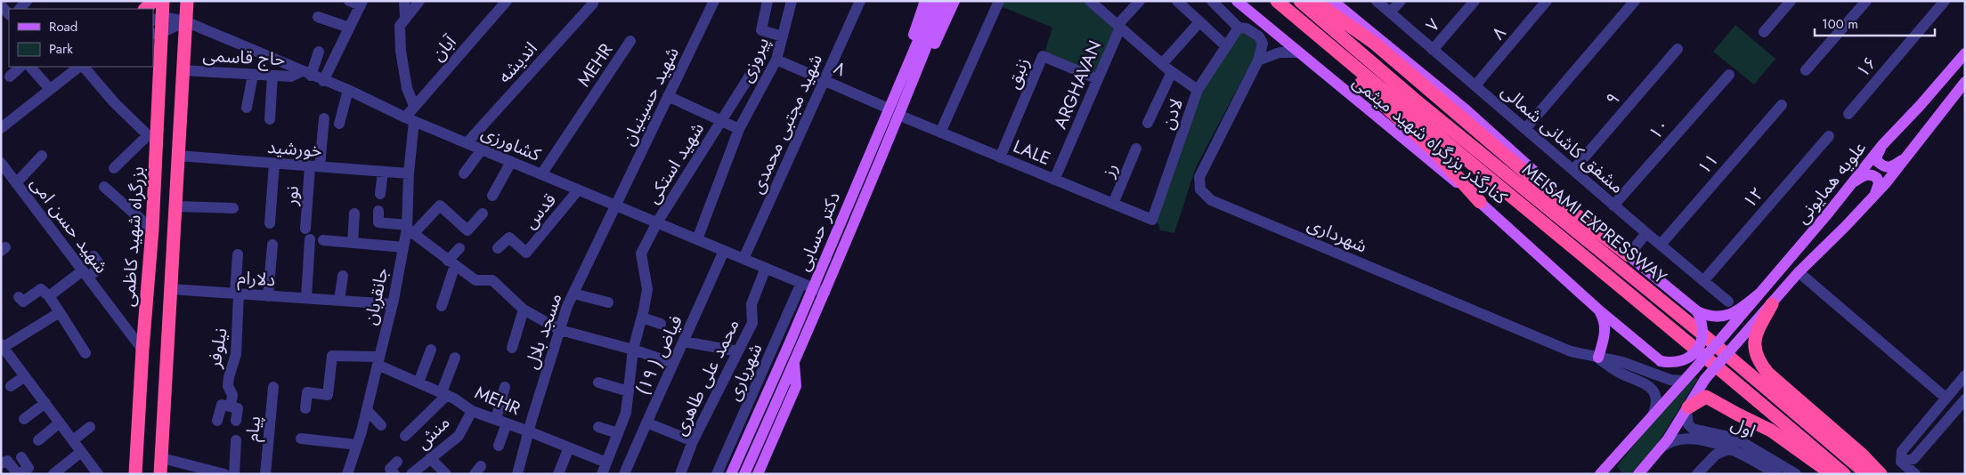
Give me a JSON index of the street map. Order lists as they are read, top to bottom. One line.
{"streets":{"highway":["MEISAMI EXPRESSWAY","بزرگراه شهید کاظمی"],"main road":["کنارگذر بزرگراه شهید میثمی","علویه همایونی","دکتر حسابی"],"street":["۷","۸","آبان","حاج قاسمی","پیروزی","اندیشه","MEHR","۱۶","زنبق","ARGHAVAN","شهید حسینیان","۹","لادن","شهید مجتبی محمدی","۱۰","مشفق کاشانی شمالی","کشاورزی","خورشید","LALE","شهید استکی","۱۱","رز","نور","۱۲","قدس","شهید حسن امی","شهرداری","دلارام","جانقربان","مسجد بلال","نیلوفر","فیاض ( ۱۹)","شهریاری","محمد علی طاهری","اول","پیام","منش"]},"crossings":[["۷","مشفق کاشانی شمالی"],["۸","پیروزی"],["۸","شهید مجتبی محمدی"],["۸","مشفق کاشانی شمالی"],["۸","دکتر حسابی"],["آبان","کشاورزی"],["آبان","جانقربان"],["حاج قاسمی","کشاورزی"],["پیروزی","کشاورزی"],["اندیشه","کشاورزی"],["MEHR","کشاورزی"],["MEHR","شهید استکی"],["MEHR","جانقربان"],["MEHR","مسجد بلال"],["MEHR","منش"],["زنبق","ARGHAVAN"],["زنبق","LALE"],["ARGHAVAN","LALE"],["شهید حسینیان","کشاورزی"],["شهید حسینیان","مسجد بلال"],["۹","مشفق کاشانی شمالی"],["لادن","LALE"],["شهید مجتبی محمدی","کشاورزی"],["۱۰","مشفق کاشانی شمالی"],["مشفق کاشانی شمالی","۱۱"],["مشفق کاشانی شمالی","۱۲"],["کشاورزی","شهید استکی"],["کشاورزی","قدس"],["کشاورزی","دکتر حسابی"],["کشاورزی","بزرگراه شهید کاظمی"],["کشاورزی","جانقربان"],["کشاورزی","مسجد بلال"],["کشاورزی","فیاض ( ۱۹)"],["کشاورزی","شهریاری"],["کشاورزی","محمد علی طاهری"],["خورشید","نور"],["خورشید","جانقربان"],["LALE","رز"],["LALE","دکتر حسابی"],["علویه همایونی","شهرداری"],["علویه همایونی","اول"],["شهید حسن امی","بزرگراه شهید کاظمی"],["دلارام","جانقربان"],["دلارام","نیلوفر"]],"legend":["Road","Park"],"scale_bar":"100 m"}
